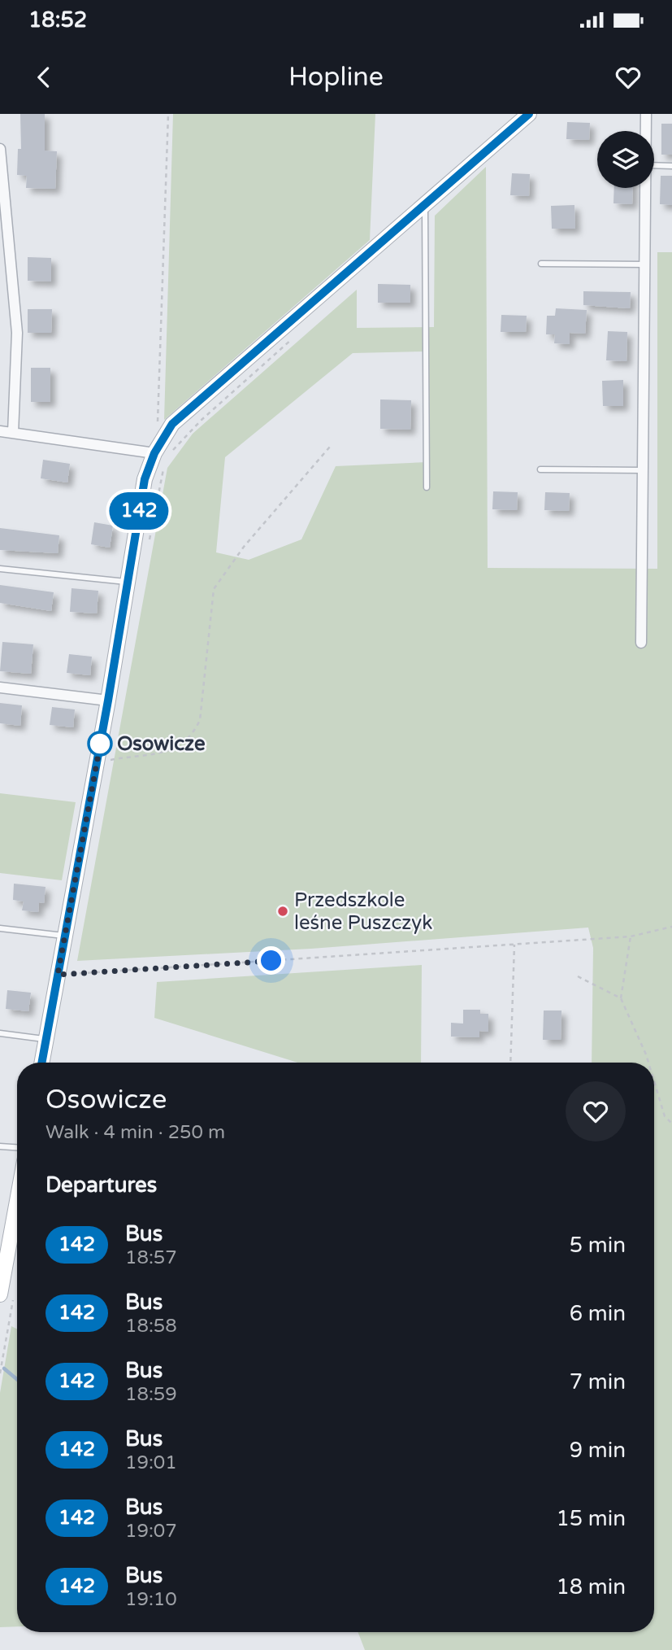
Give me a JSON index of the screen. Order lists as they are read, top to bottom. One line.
{"places":["Osowicze","Przedszkole leśne Puszczyk"],"lines":["bus line 142"],"page":{"status":"18:52","header":"Hopline","on_map":"142","heading":[["Osowicze","Walk · 4 min · 250 m"],"Departures"],"list":[{"mark":"142","name":"Bus","note":"18:57","value":"5 min"},{"mark":"142","name":"Bus","note":"18:58","value":"6 min"},{"mark":"142","name":"Bus","note":"18:59","value":"7 min"},{"mark":"142","name":"Bus","note":"19:01","value":"9 min"},{"mark":"142","name":"Bus","note":"19:07","value":"15 min"},{"mark":"142","name":"Bus","note":"19:10","value":"18 min"}]}}
